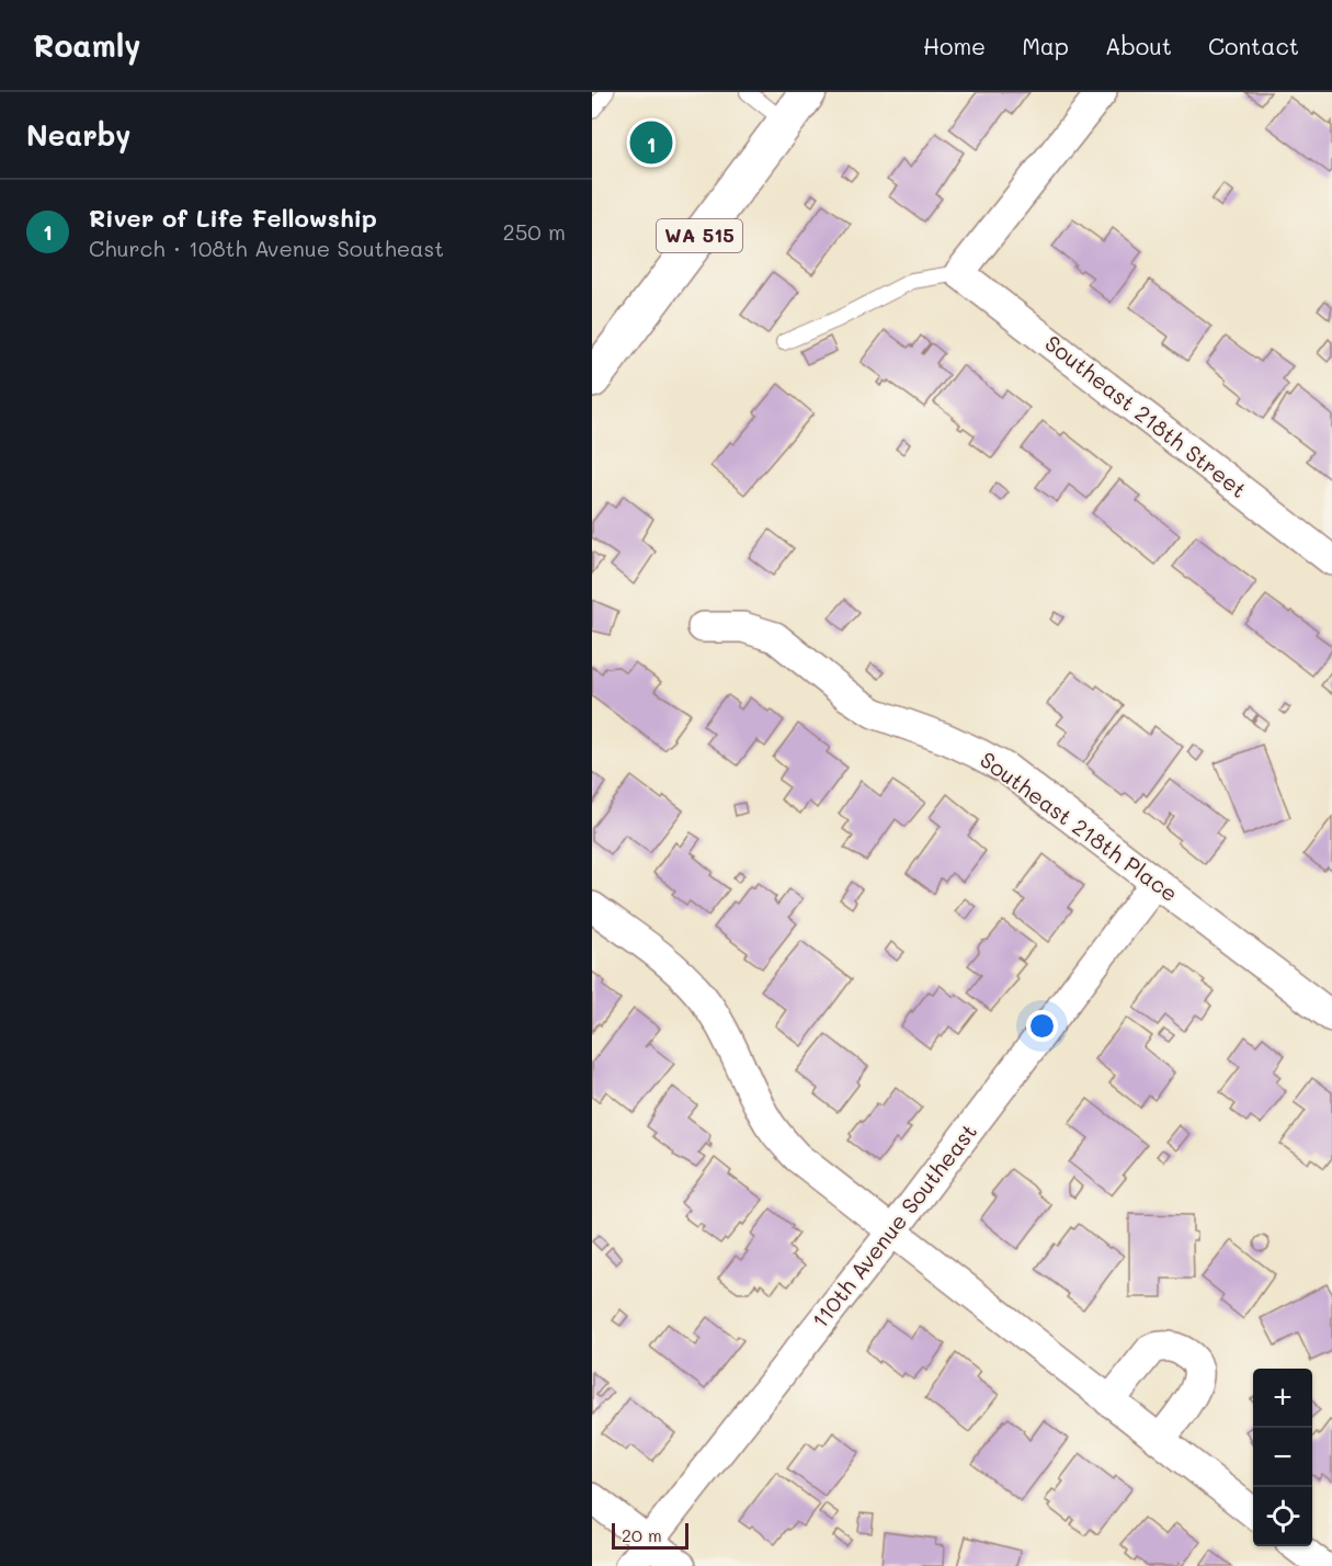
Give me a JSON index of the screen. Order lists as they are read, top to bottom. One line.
{"streets":{"main road":["WA 515"],"street":["Southeast 218th Street","Southeast 218th Place","110th Avenue Southeast"]},"crossings":[["Southeast 218th Place","110th Avenue Southeast"]],"scale_bar":"20 m","page":{"header":"Roamly","nav":["Home","Map","About","Contact"],"heading":"Nearby","pins":"1","list":[{"mark":"1","name":"River of Life Fellowship","note":"Church · 108th Avenue Southeast","value":"250 m"}],"map_buttons":["+","−"],"scale":"20 m"}}
